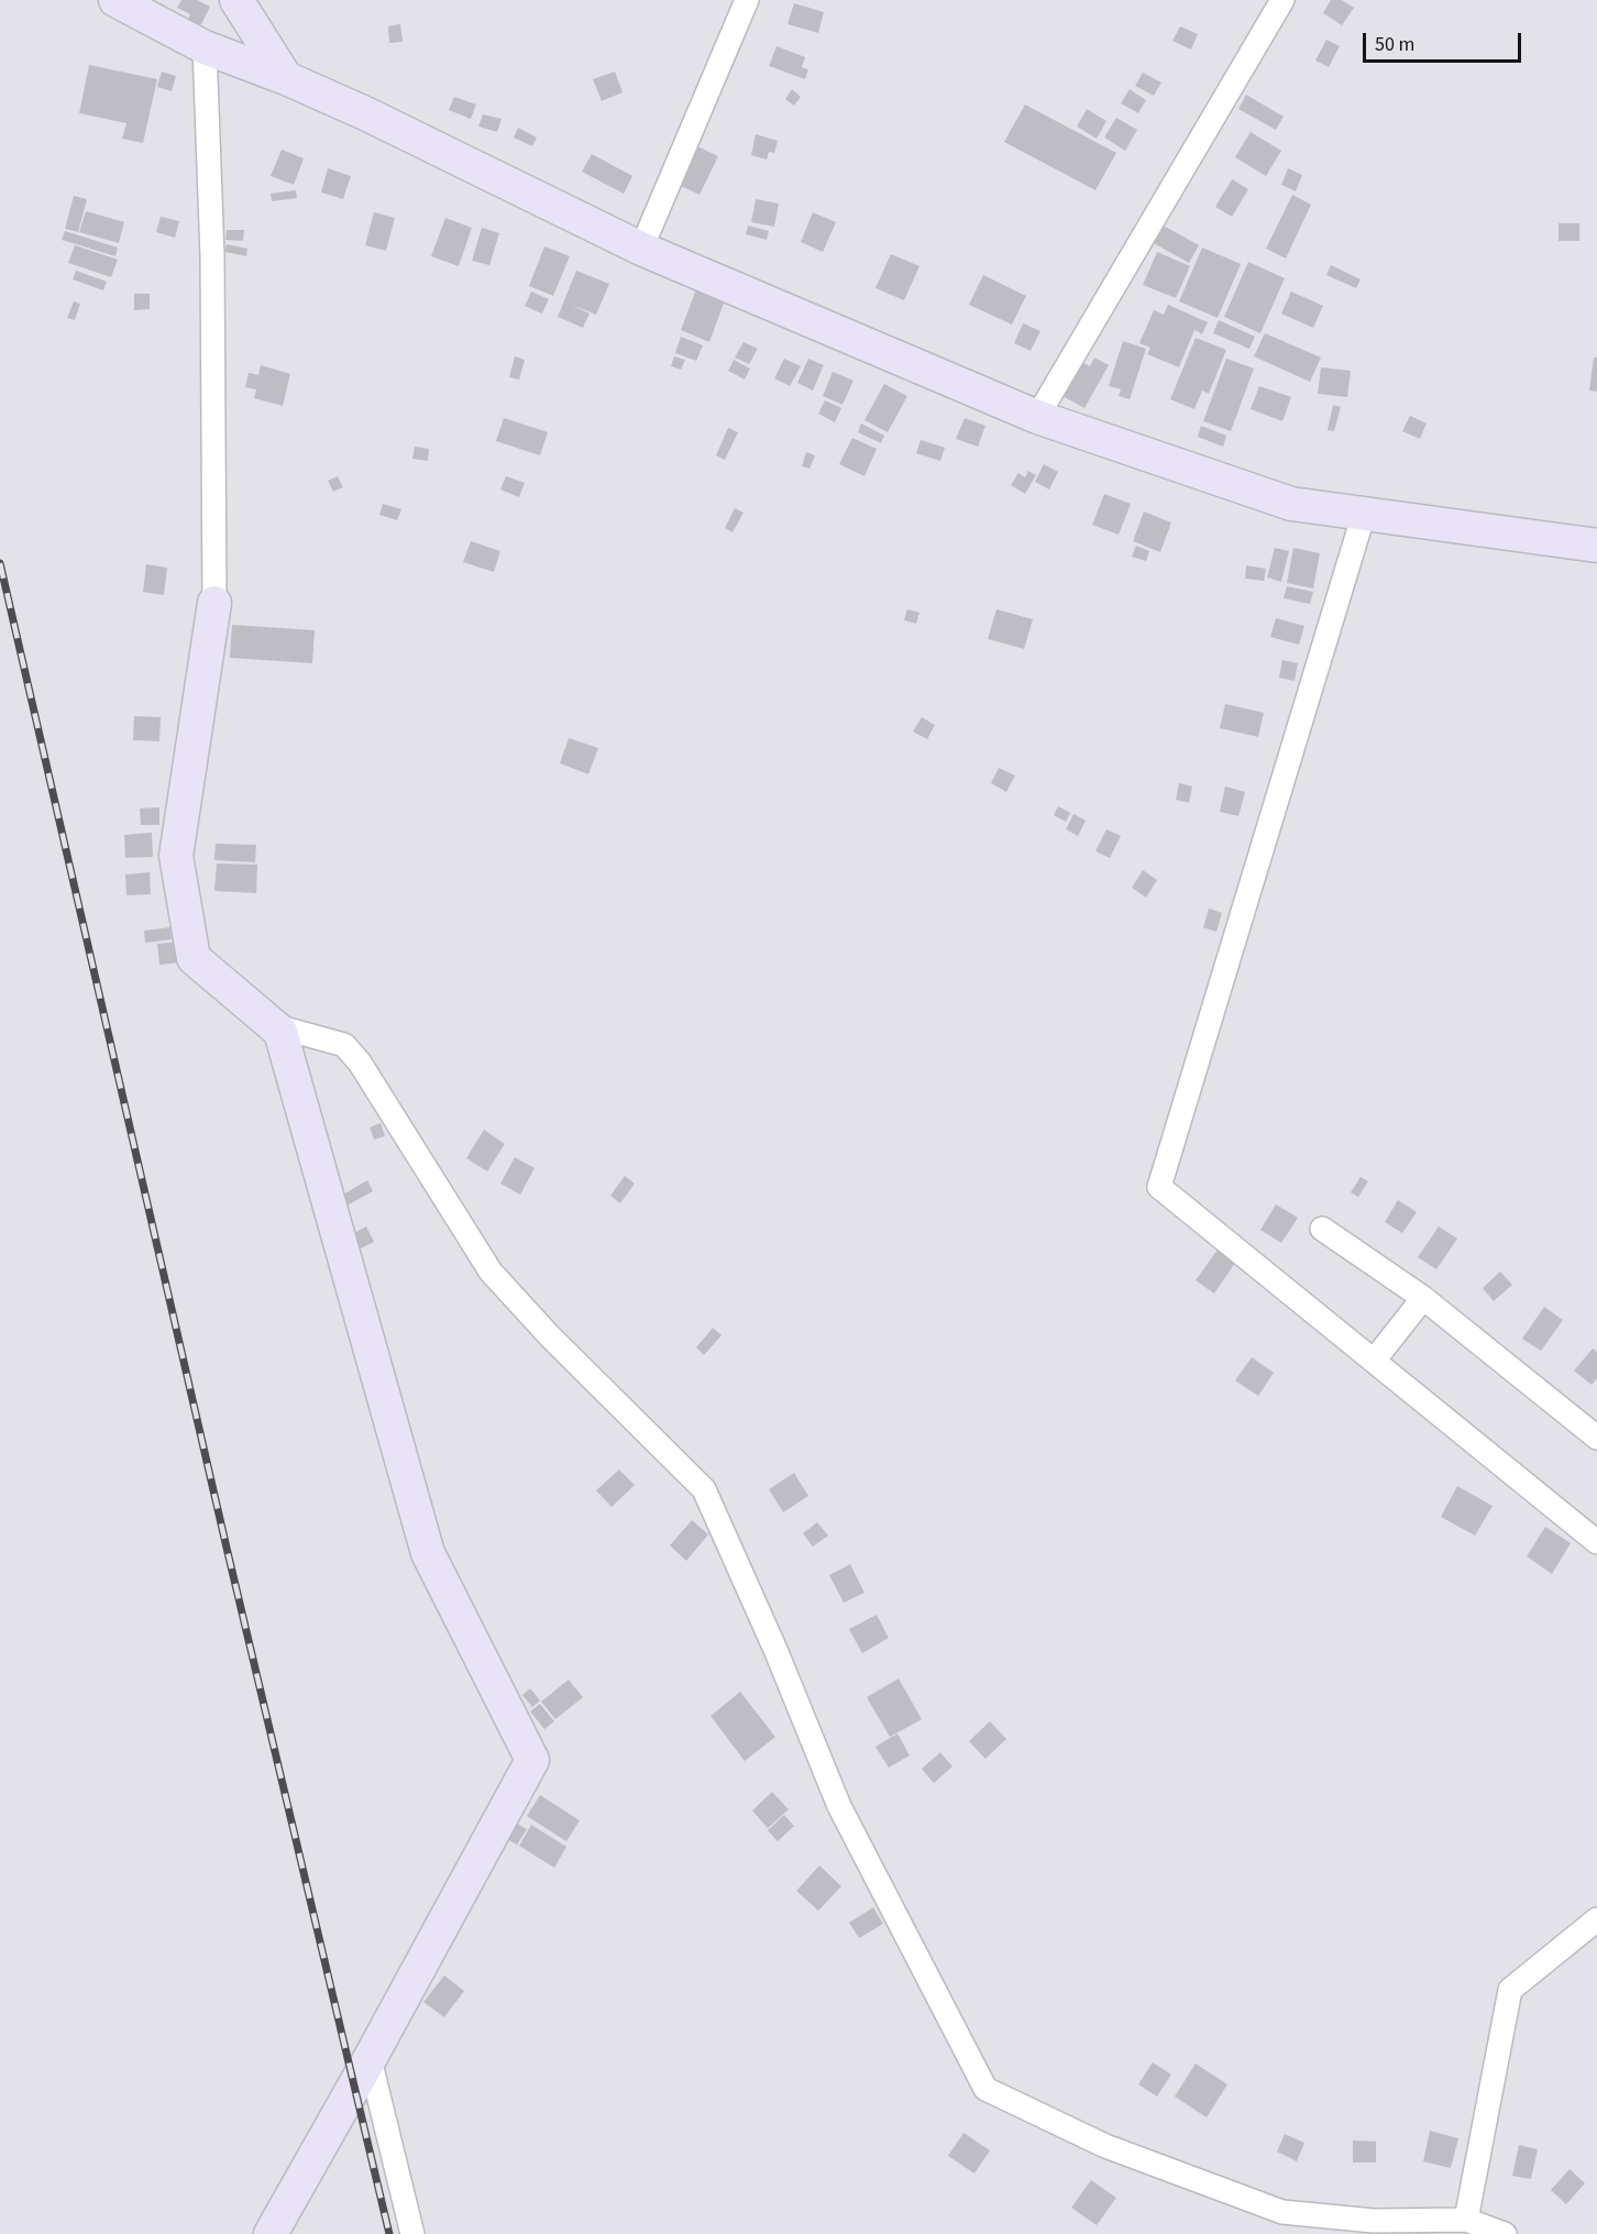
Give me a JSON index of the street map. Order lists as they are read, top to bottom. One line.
{"scale_bar":"50 m"}
